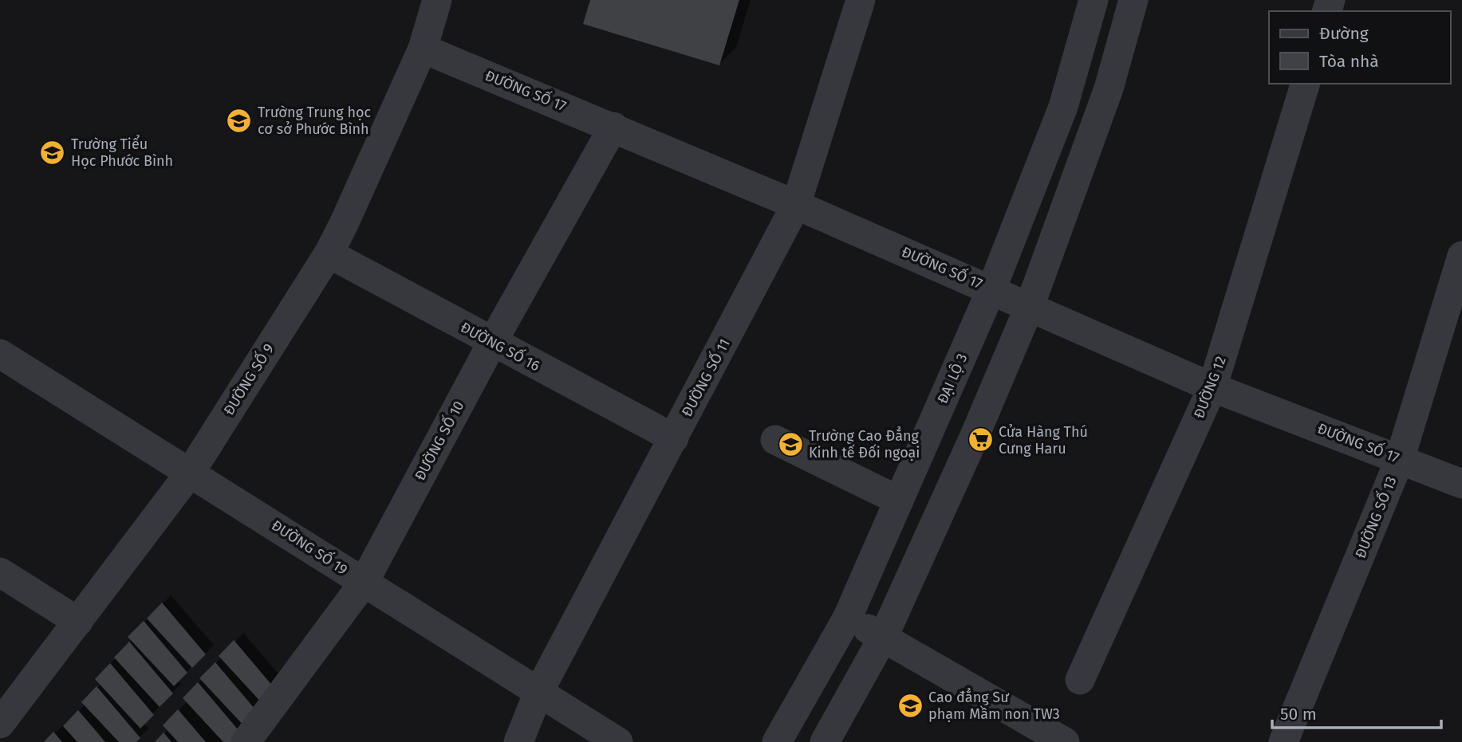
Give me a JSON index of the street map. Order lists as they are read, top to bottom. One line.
{"streets":{"street":["ĐƯỜNG SỐ 17","ĐƯỜNG SỐ 16","ĐƯỜNG SỐ 11","ĐẠI LỘ 3","ĐƯỜNG SỐ 9","ĐƯỜNG 12","ĐƯỜNG SỐ 10","ĐƯỜNG SỐ 13","ĐƯỜNG SỐ 19"]},"crossings":[["ĐƯỜNG SỐ 17","ĐƯỜNG SỐ 11"],["ĐƯỜNG SỐ 17","ĐẠI LỘ 3"],["ĐƯỜNG SỐ 17","ĐƯỜNG SỐ 9"],["ĐƯỜNG SỐ 17","ĐƯỜNG 12"],["ĐƯỜNG SỐ 17","ĐƯỜNG SỐ 10"],["ĐƯỜNG SỐ 17","ĐƯỜNG SỐ 13"],["ĐƯỜNG SỐ 16","ĐƯỜNG SỐ 11"],["ĐƯỜNG SỐ 16","ĐƯỜNG SỐ 9"],["ĐƯỜNG SỐ 16","ĐƯỜNG SỐ 10"],["ĐƯỜNG SỐ 11","ĐƯỜNG SỐ 19"],["ĐƯỜNG SỐ 9","ĐƯỜNG SỐ 19"],["ĐƯỜNG SỐ 10","ĐƯỜNG SỐ 19"]],"places":{"school or university":["Trường Trung học cơ sở Phước Bình","Trường Tiểu Học Phước Bình","Trường Cao Đẳng Kinh tế Đối ngoại","Cao đẳng Sư phạm Mầm non TW3"],"supermarket":["Cửa Hàng Thú Cưng Haru"]},"legend":["Đường","Tòa nhà"],"scale_bar":"50 m"}
